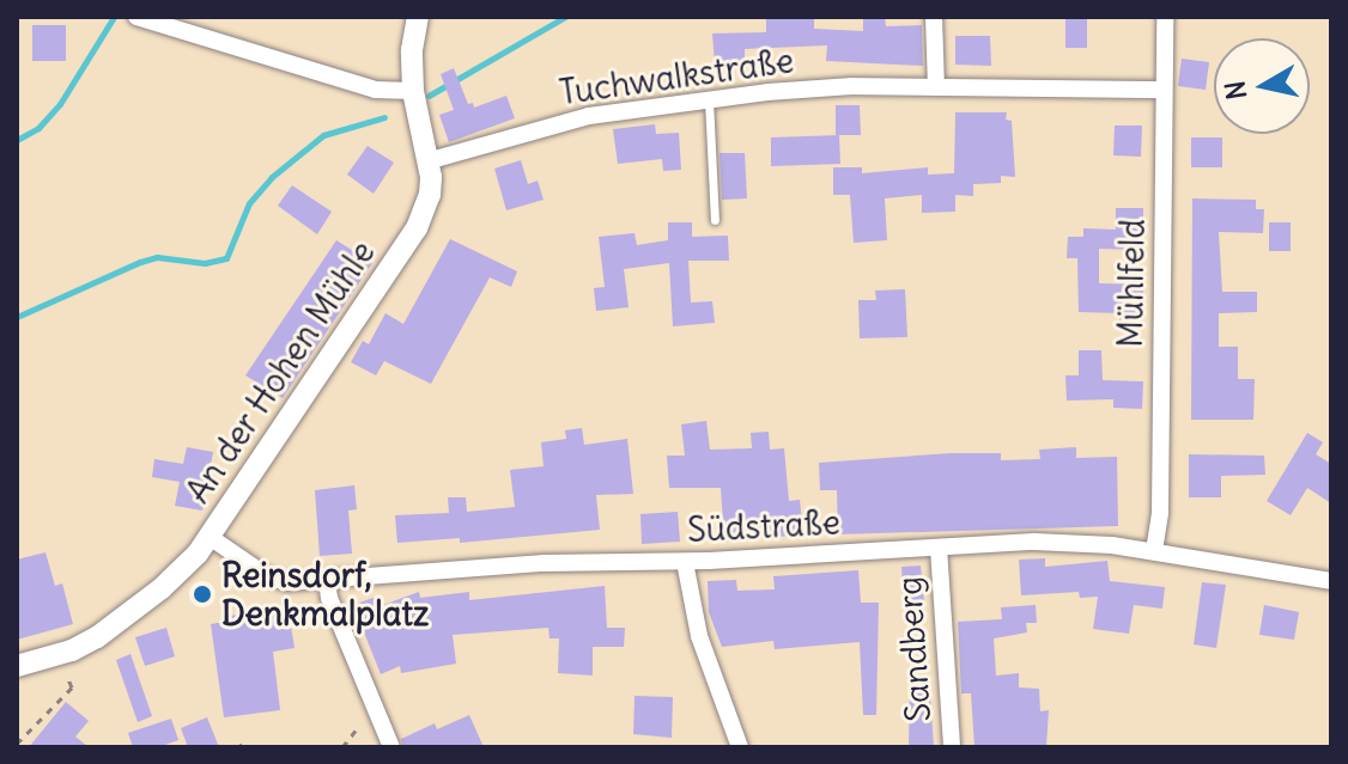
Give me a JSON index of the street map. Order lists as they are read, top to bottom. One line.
{"streets":{"street":["Tuchwalkstraße","Mühlfeld","An der Hohen Mühle","Südstraße","Sandberg"]},"crossings":[["Tuchwalkstraße","Mühlfeld"],["Tuchwalkstraße","An der Hohen Mühle"],["Mühlfeld","Südstraße"],["An der Hohen Mühle","Südstraße"],["Südstraße","Sandberg"]],"places":["Reinsdorf, Denkmalplatz"],"north":"left"}
